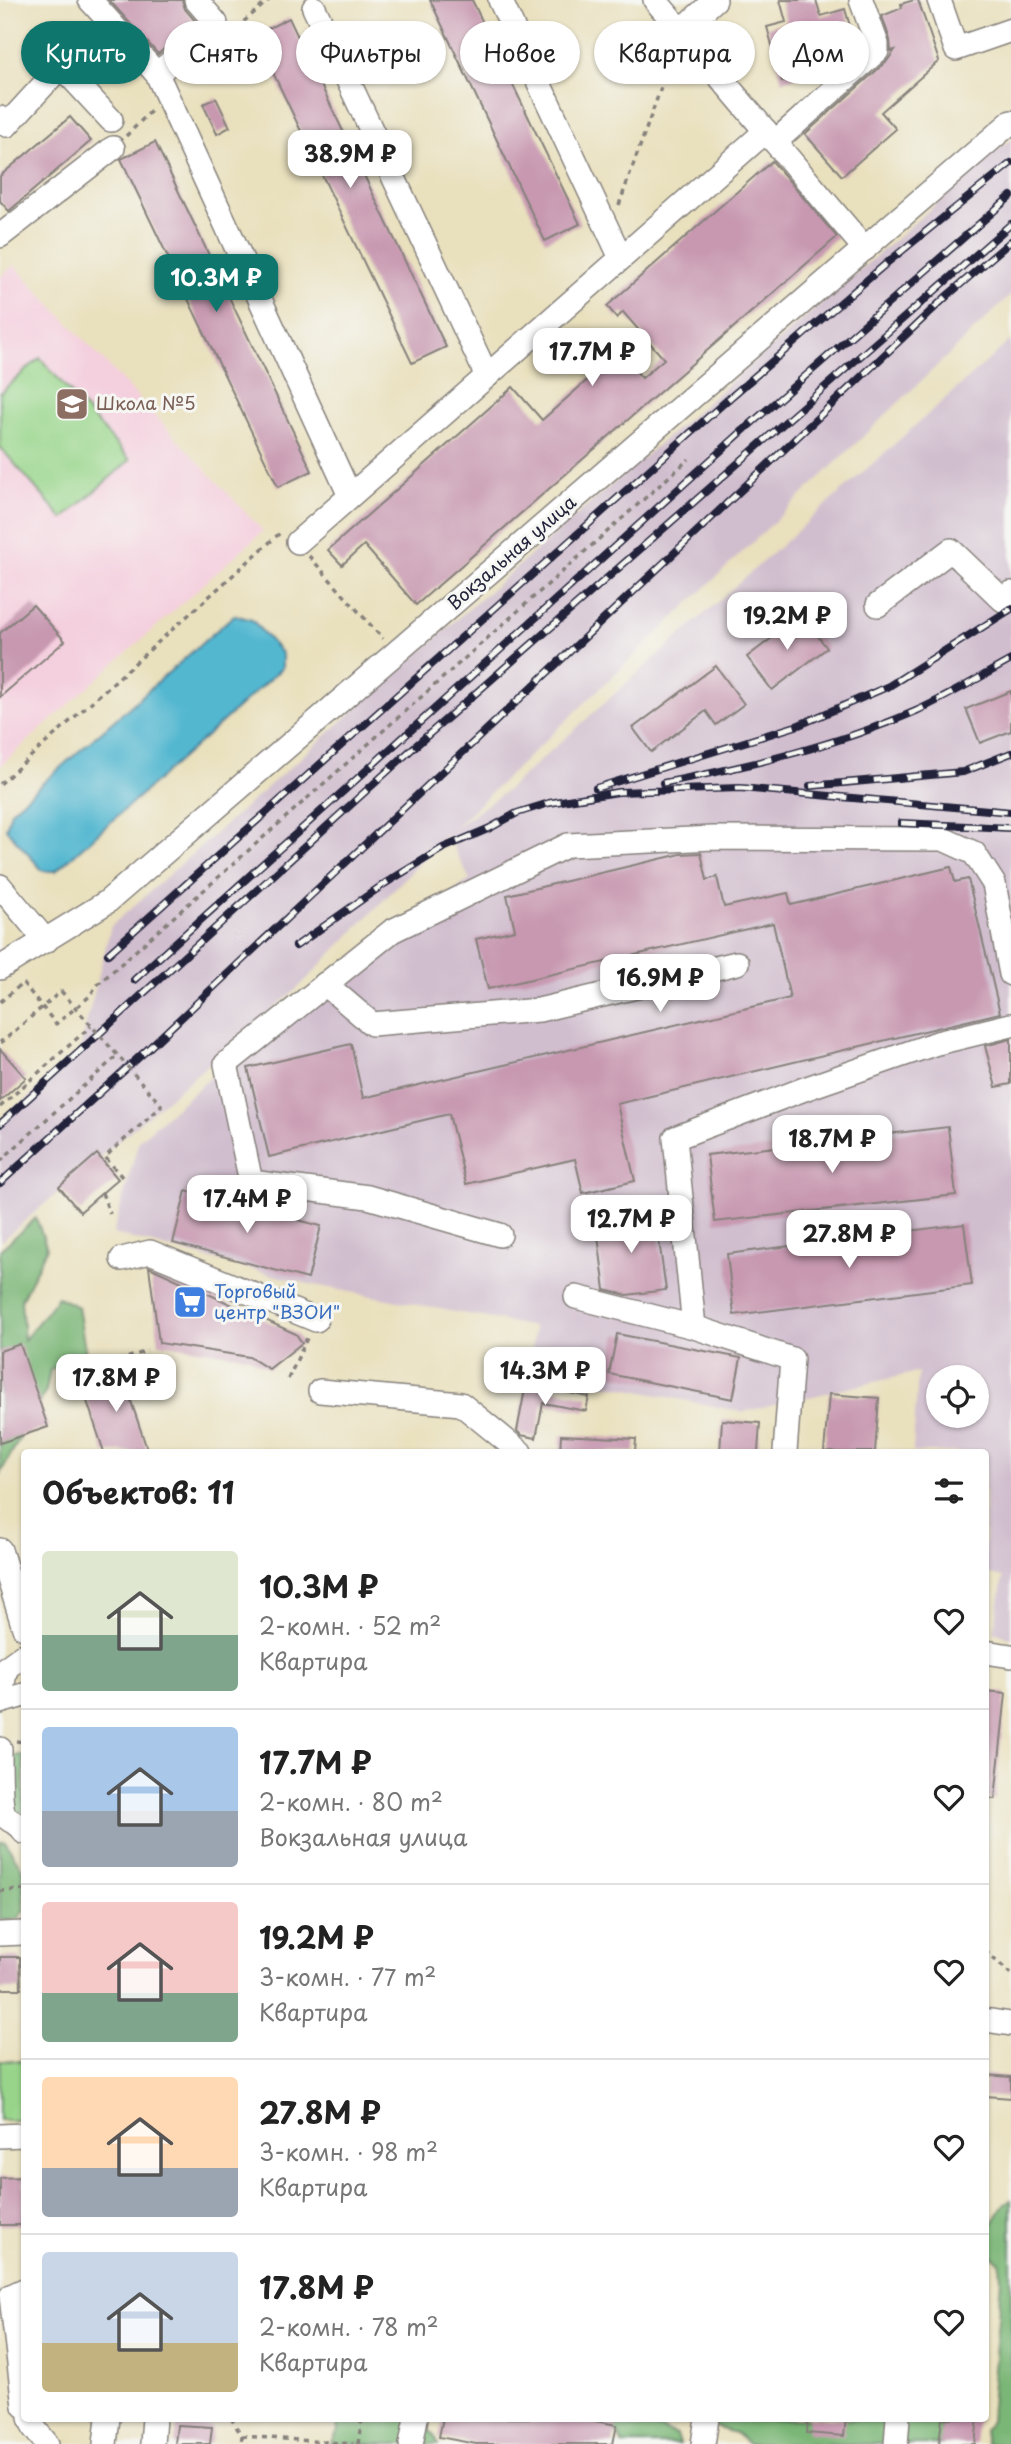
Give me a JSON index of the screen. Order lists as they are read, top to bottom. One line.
{"streets":{"street":["Вокзальная улица"]},"places":{"school or university":["Школа №5"],"supermarket":["Торговый центр \"ВЗОИ\""]},"page":{"chip":["Купить","Снять","Фильтры","Новое","Квартира","Дом"],"price":["38.9M ₽","10.3M ₽","17.7M ₽","19.2M ₽","16.9M ₽","18.7M ₽","17.4M ₽","12.7M ₽","27.8M ₽","14.3M ₽","17.8M ₽"],"heading":"Объектов: 11","list":[{"name":"10.3M ₽","note":"2-комн. · 52 m² · Квартира"},{"name":"17.7M ₽","note":"2-комн. · 80 m² · Вокзальная улица"},{"name":"19.2M ₽","note":"3-комн. · 77 m² · Квартира"},{"name":"27.8M ₽","note":"3-комн. · 98 m² · Квартира"},{"name":"17.8M ₽","note":"2-комн. · 78 m² · Квартира"}]}}
